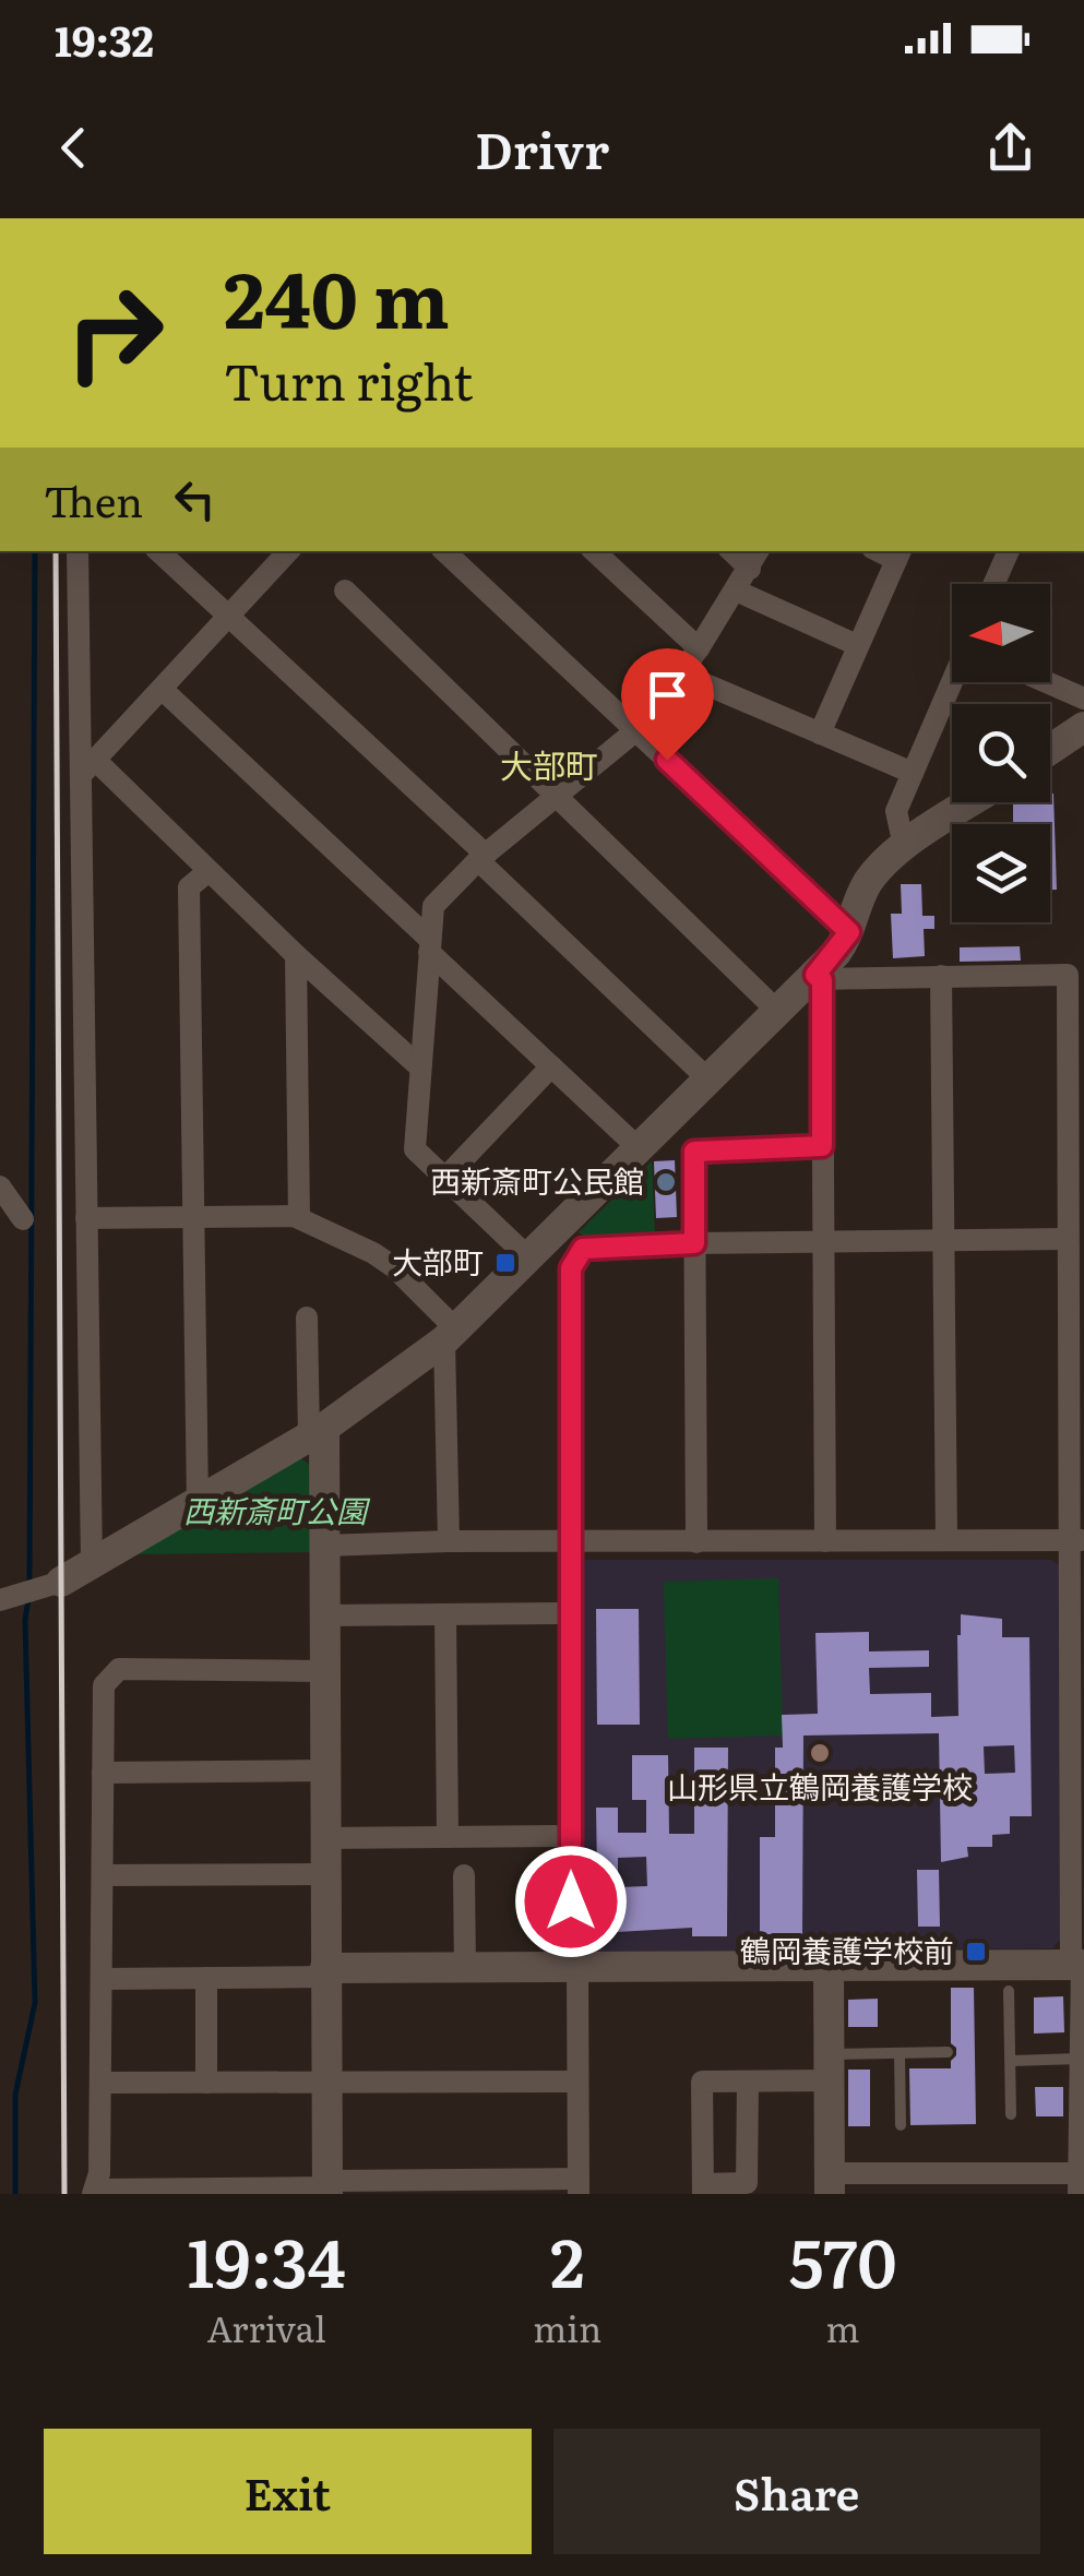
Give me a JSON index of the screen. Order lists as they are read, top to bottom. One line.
{"districts":["大部町"],"parks":["西新斎町公園"],"places":{"other":["西新斎町公民館","山形県立鶴岡養護学校"],"transit":["大部町","鶴岡養護学校前"]},"north":"left","page":{"status":"19:32","header":"Drivr","turn":["240 m","Turn right"],"then":"Then","eta":["19:34","Arrival","2","min","570","m"],"buttons":["Exit","Share"]}}
